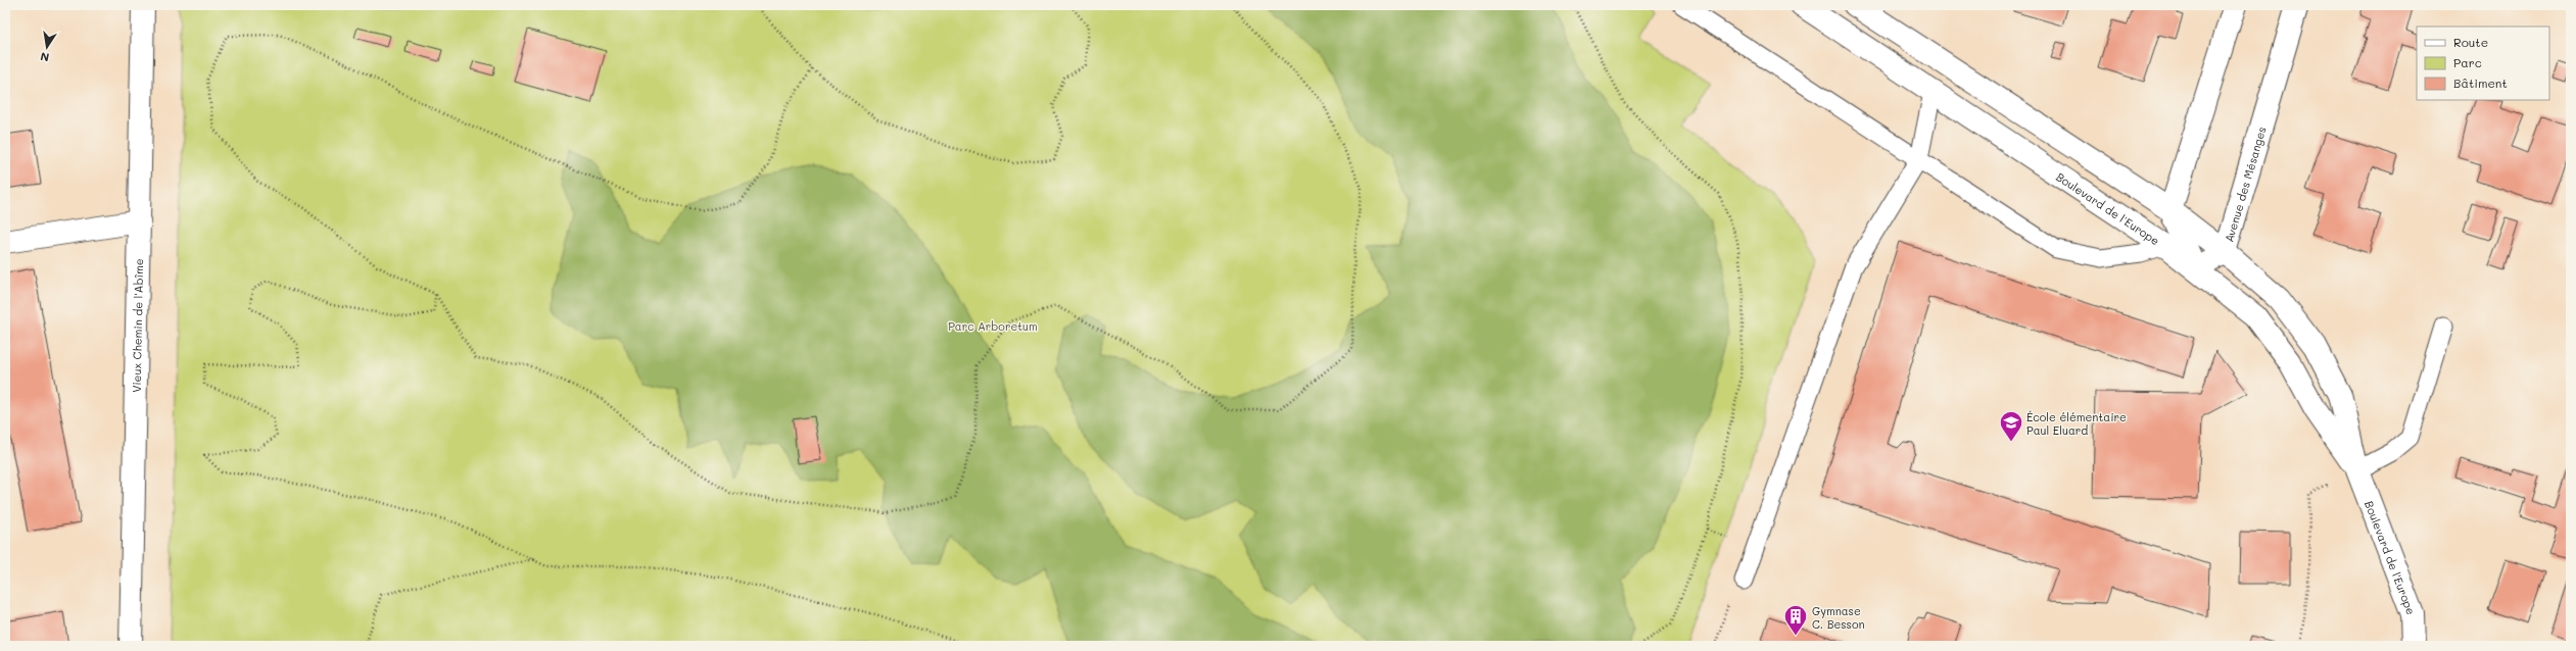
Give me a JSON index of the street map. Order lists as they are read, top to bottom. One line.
{"streets":{"main road":["Avenue des Mésanges","Boulevard de l'Europe","Vieux Chemin de l'Abîme"]},"crossings":[["Avenue des Mésanges","Boulevard de l'Europe"]],"parks":["Parc Arboretum"],"places":{"school or university":["École élémentaire Paul Eluard"],"building":["Gymnase C. Besson"]},"legend":["Route","Parc","Bâtiment"],"north":"bottom"}
